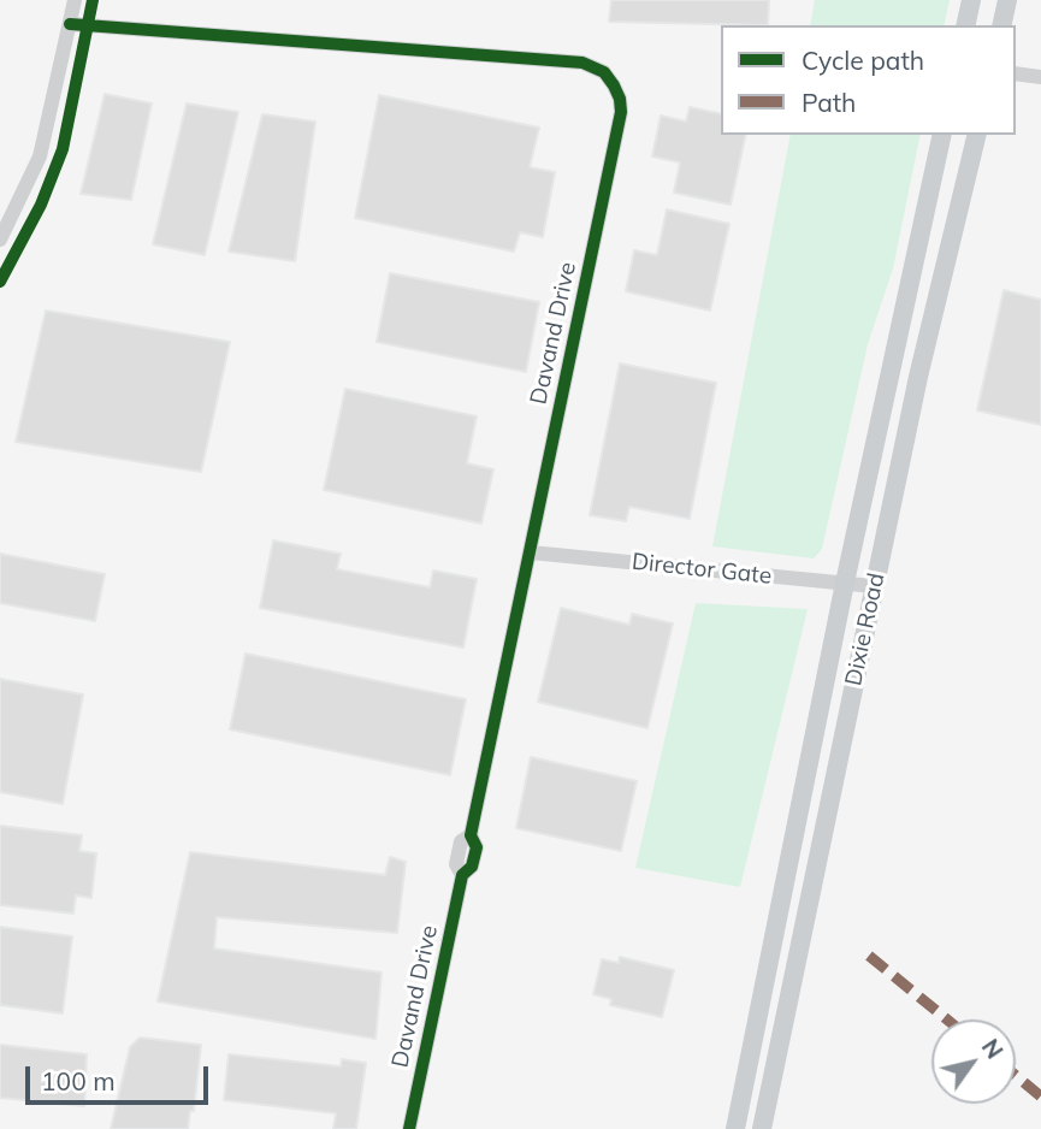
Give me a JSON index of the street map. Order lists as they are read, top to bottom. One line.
{"streets":{"main road":["Dixie Road"],"street":["Davand Drive","Director Gate"]},"crossings":[["Davand Drive","Director Gate"],["Director Gate","Dixie Road"]],"legend":["Cycle path","Path"],"scale_bar":"100 m","north":"top right"}
